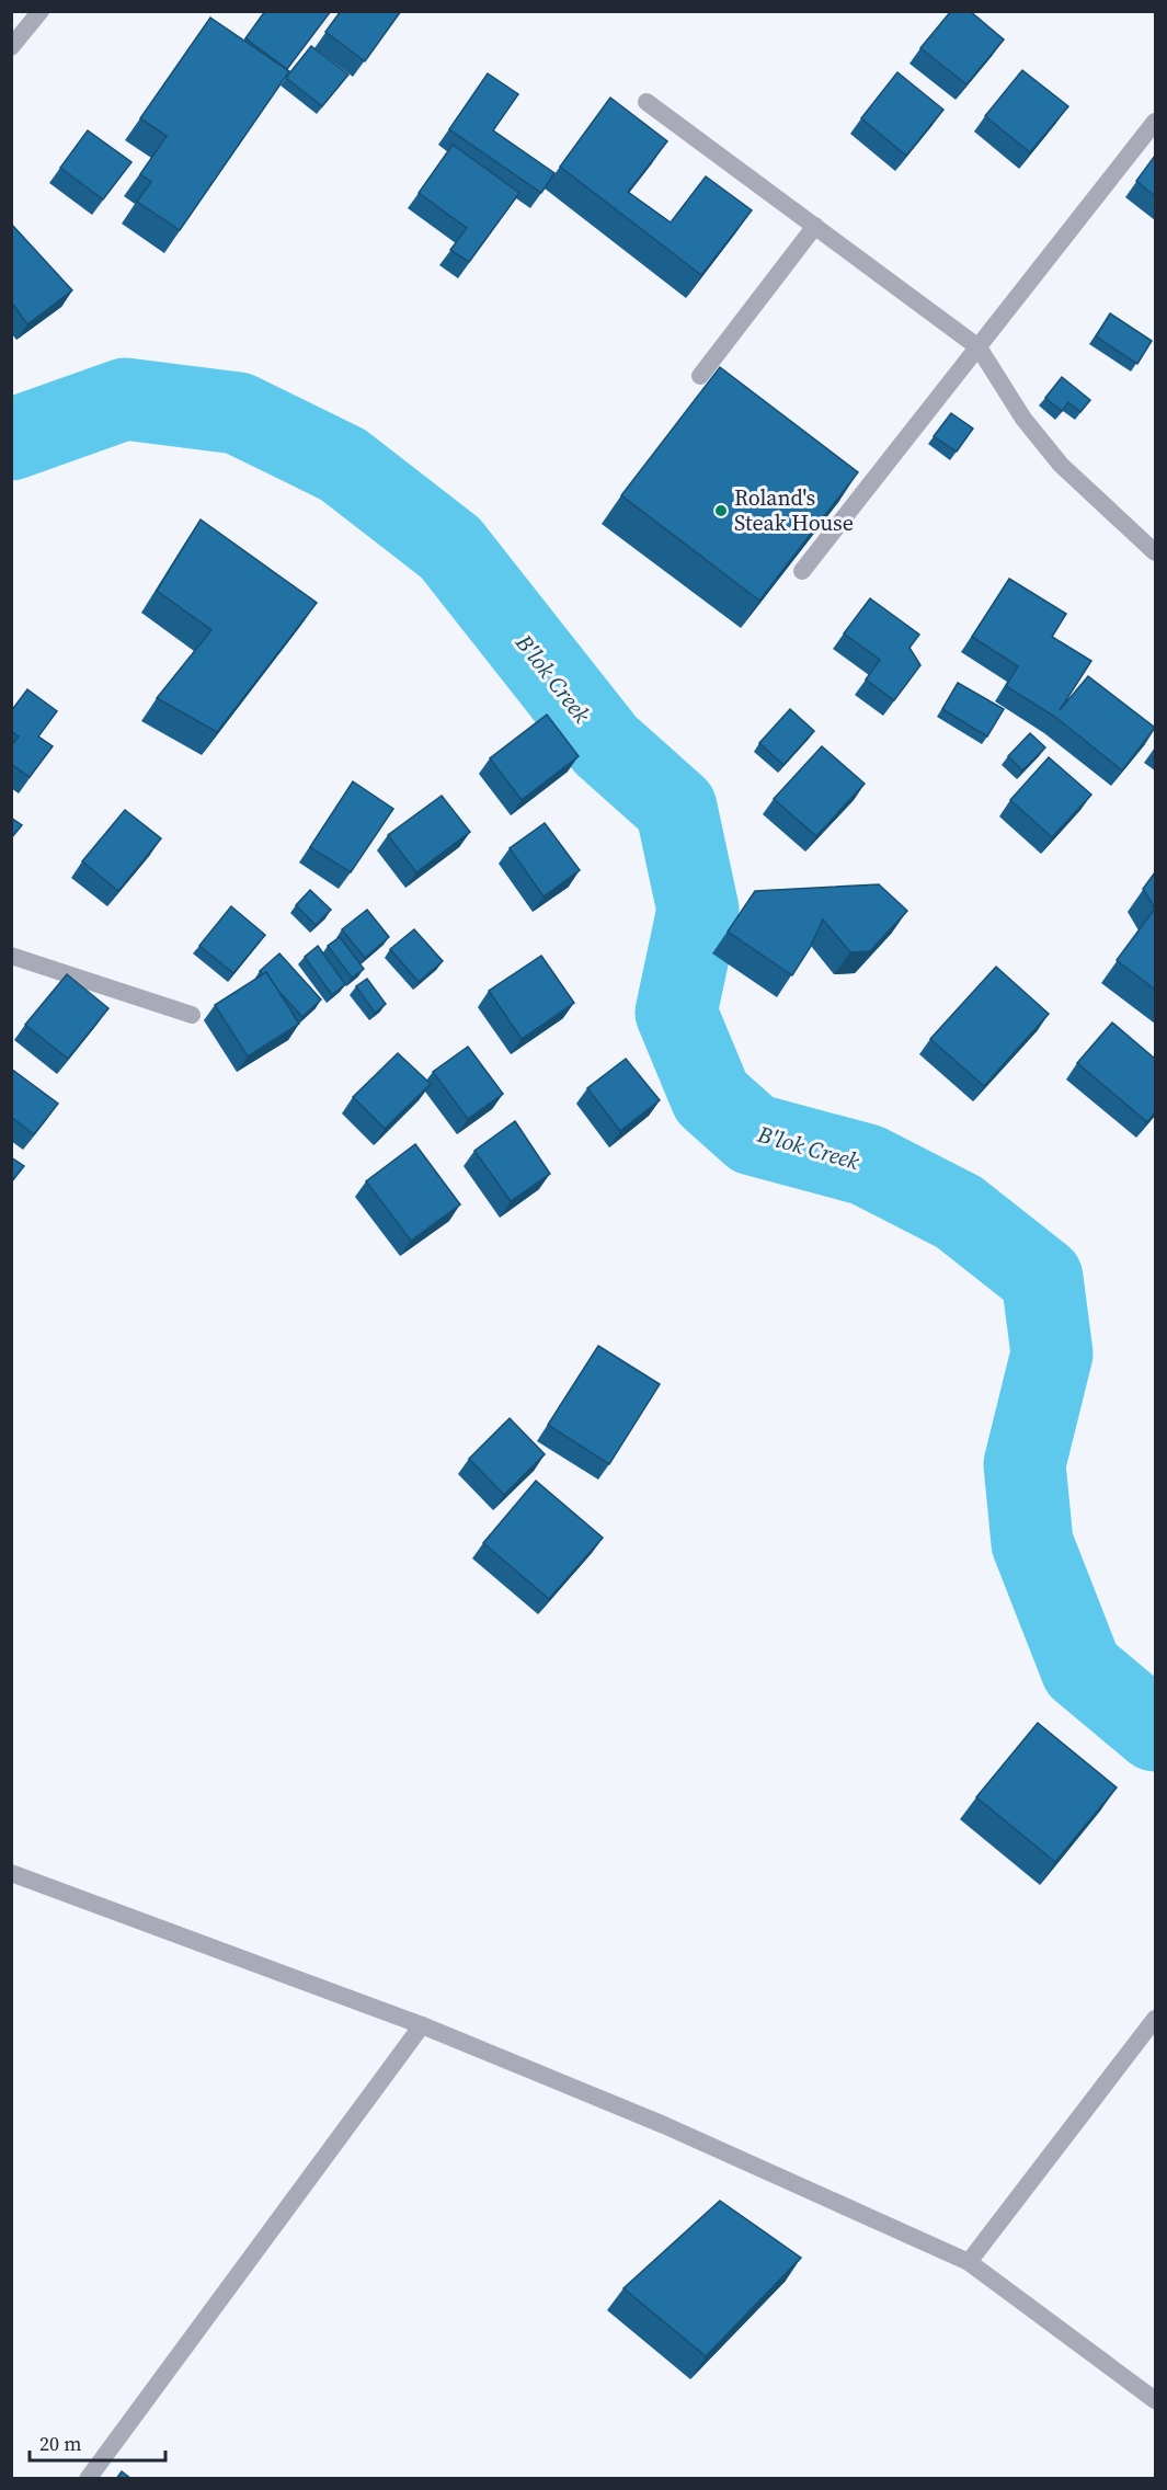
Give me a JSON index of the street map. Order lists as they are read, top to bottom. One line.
{"water":["B'lok Creek"],"places":["Roland's Steak House"],"scale_bar":"20 m"}
